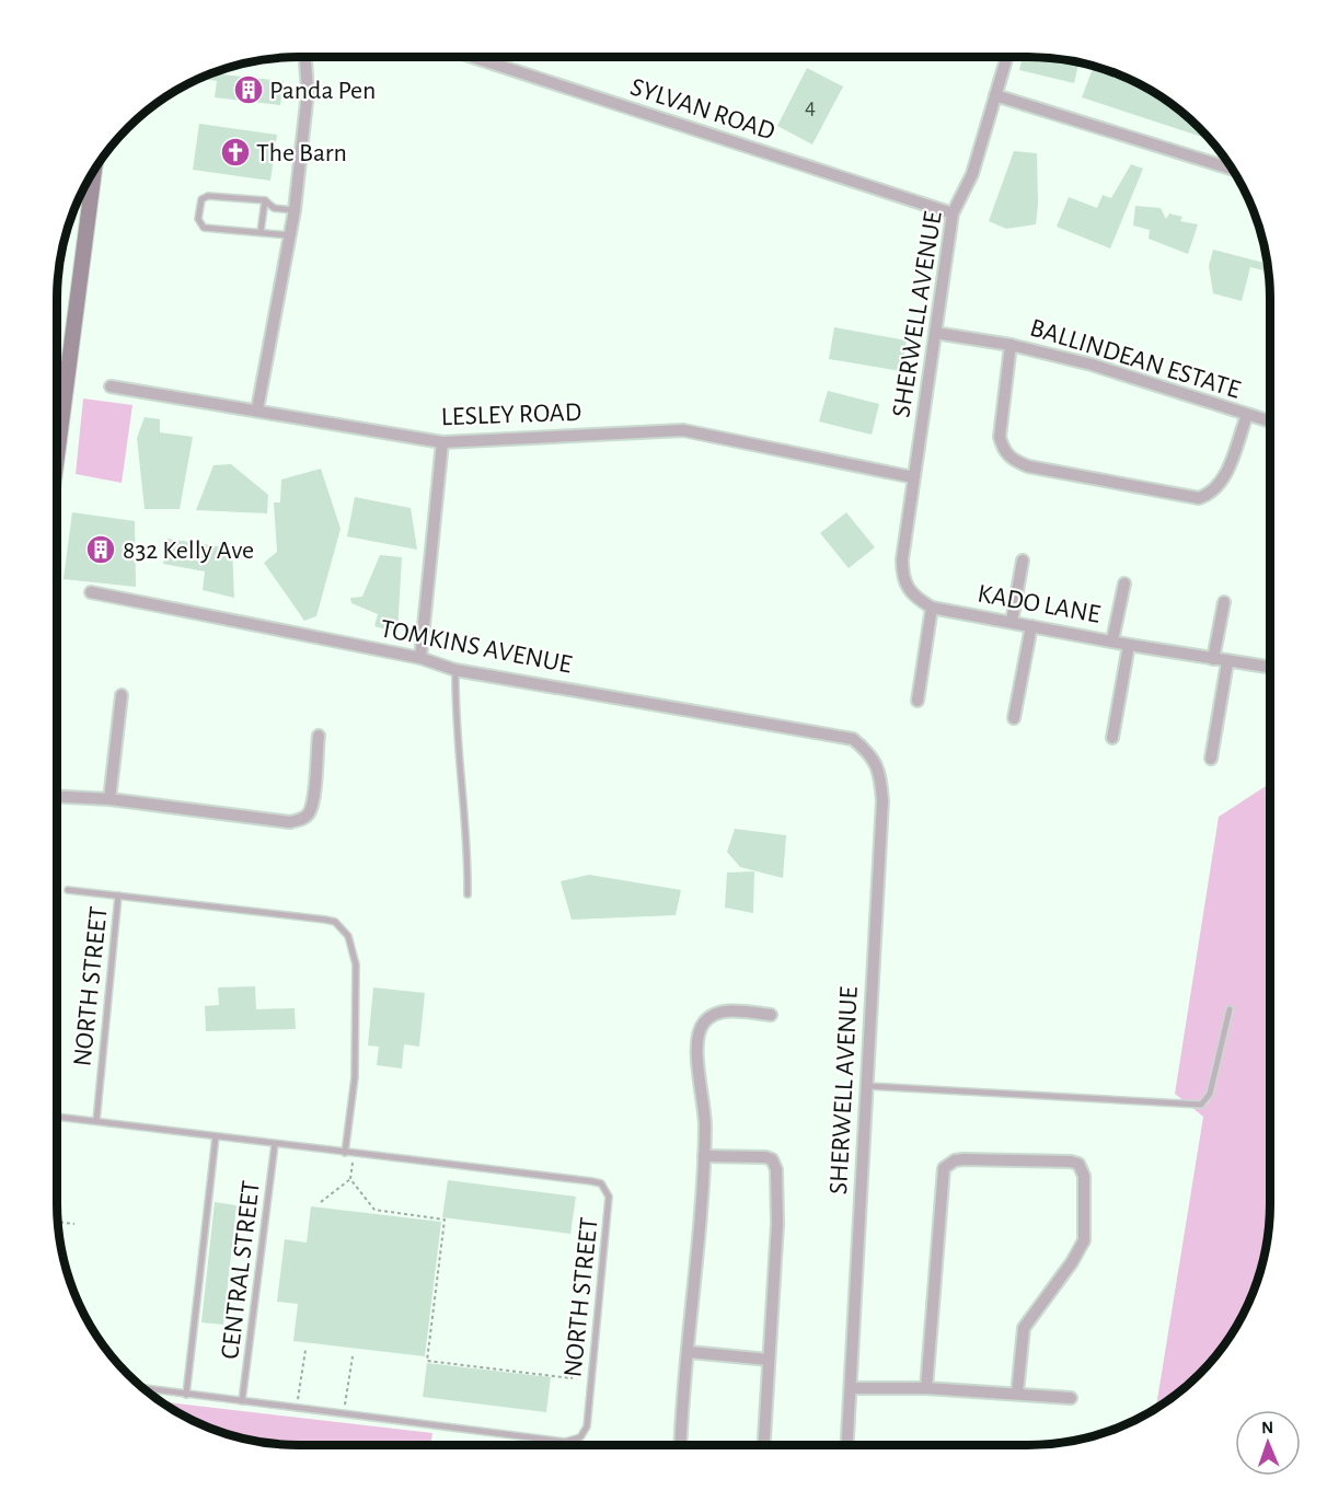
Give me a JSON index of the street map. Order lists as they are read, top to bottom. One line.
{"streets":{"street":["SYLVAN ROAD","SHERWELL AVENUE","BALLINDEAN ESTATE","LESLEY ROAD","KADO LANE","TOMKINS AVENUE"],"lane":["NORTH STREET","CENTRAL STREET"]},"crossings":[["SYLVAN ROAD","SHERWELL AVENUE"],["SHERWELL AVENUE","BALLINDEAN ESTATE"],["SHERWELL AVENUE","LESLEY ROAD"],["SHERWELL AVENUE","KADO LANE"],["SHERWELL AVENUE","TOMKINS AVENUE"],["LESLEY ROAD","KADO LANE"],["NORTH STREET","CENTRAL STREET"]],"places":{"building":["Panda Pen","832 Kelly Ave"],"church":["The Barn"]},"house_numbers":["4"],"north":"top"}
